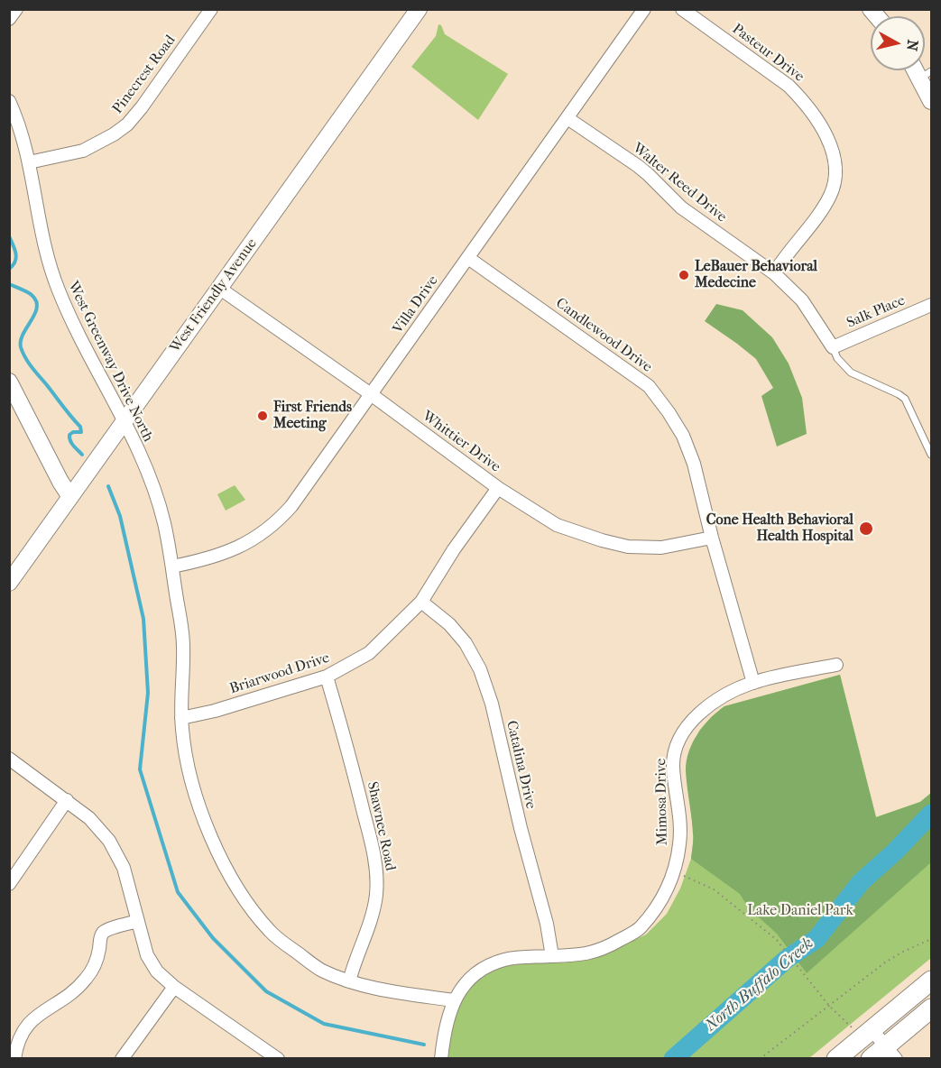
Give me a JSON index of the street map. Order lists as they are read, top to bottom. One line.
{"streets":{"main road":["West Friendly Avenue"],"street":["Pasteur Drive","Pinecrest Road","Walter Reed Drive","Villa Drive","Salk Place","Candlewood Drive","West Greenway Drive North","Whittier Drive","Briarwood Drive","Catalina Drive","Mimosa Drive","Shawnee Road"]},"crossings":[["Pasteur Drive","Walter Reed Drive"],["Pinecrest Road","West Greenway Drive North"],["Walter Reed Drive","Villa Drive"],["Walter Reed Drive","Salk Place"],["West Friendly Avenue","West Greenway Drive North"],["West Friendly Avenue","Whittier Drive"],["Villa Drive","Candlewood Drive"],["Villa Drive","West Greenway Drive North"],["Villa Drive","Whittier Drive"],["Candlewood Drive","Whittier Drive"],["Candlewood Drive","Mimosa Drive"],["West Greenway Drive North","Briarwood Drive"],["West Greenway Drive North","Mimosa Drive"],["West Greenway Drive North","Shawnee Road"],["Whittier Drive","Briarwood Drive"],["Briarwood Drive","Catalina Drive"],["Briarwood Drive","Shawnee Road"],["Catalina Drive","Mimosa Drive"]],"water":["North Buffalo Creek"],"parks":["Lake Daniel Park"],"places":["LeBauer Behavioral Medecine","First Friends Meeting","Cone Health Behavioral Health Hospital"],"north":"right"}
